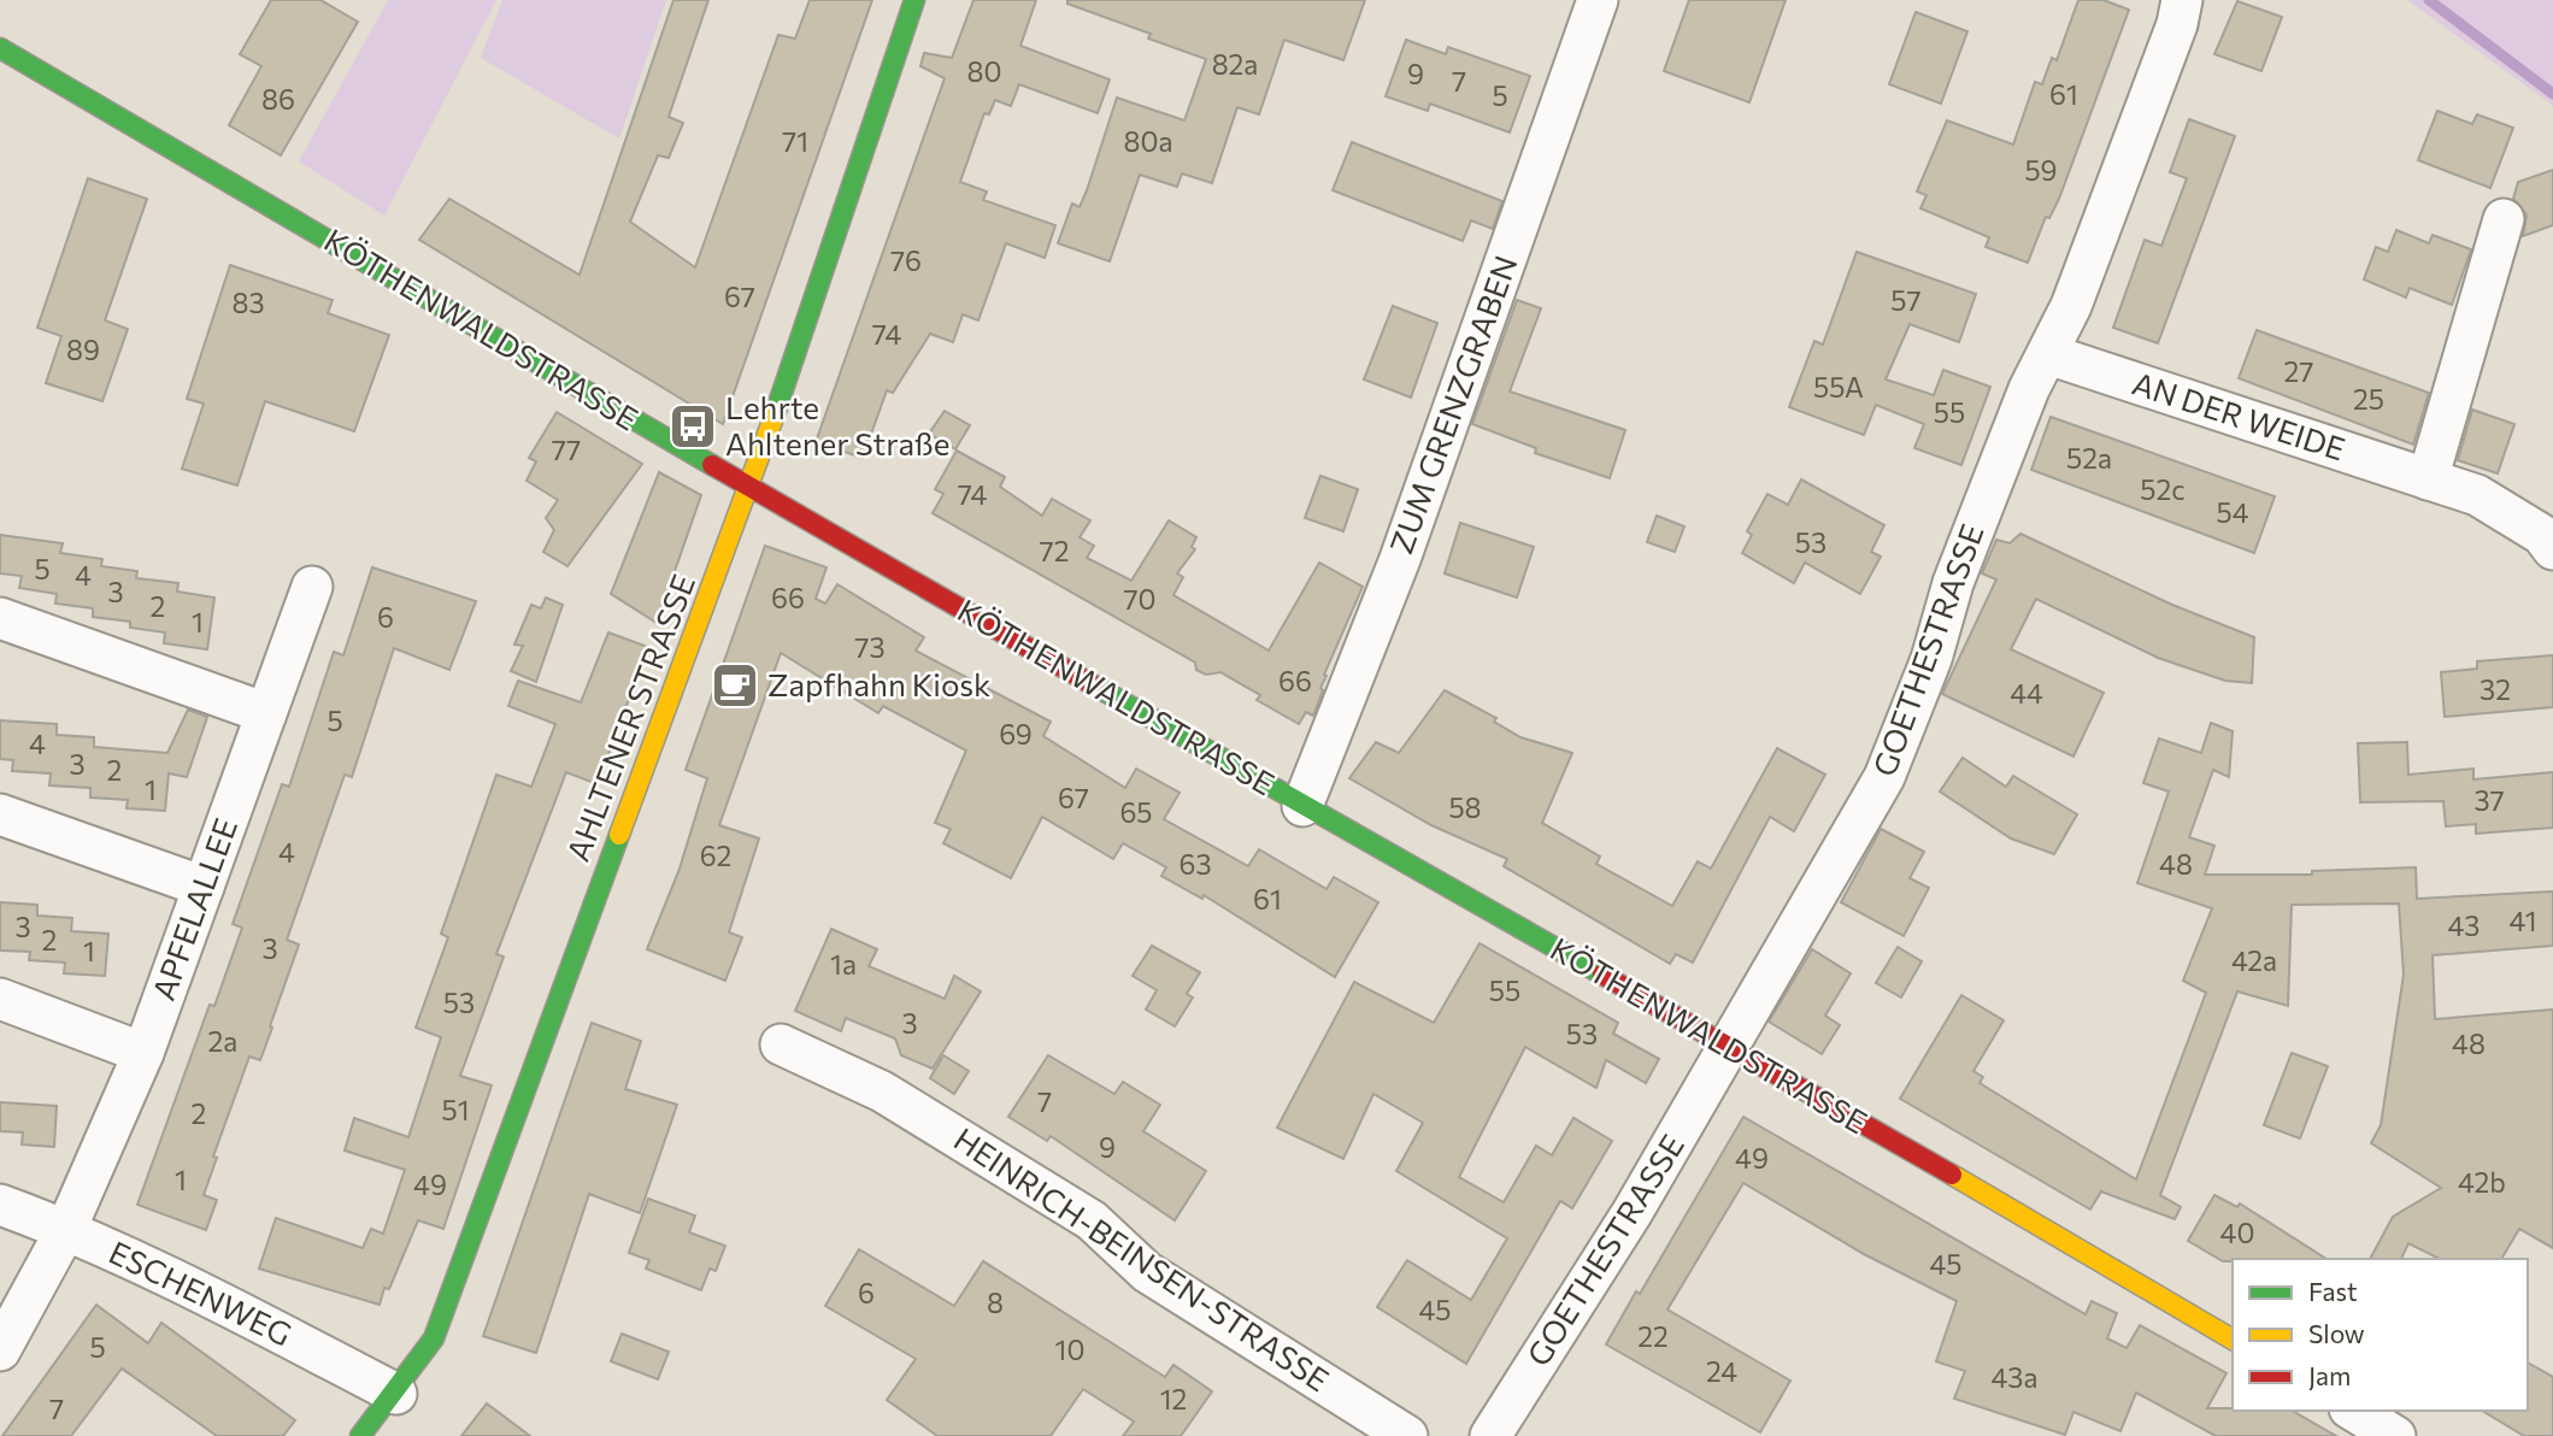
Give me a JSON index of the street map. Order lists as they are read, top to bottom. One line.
{"streets":{"street":["KÖTHENWALDSTRASSE","ZUM GRENZGRABEN","AN DER WEIDE","GOETHESTRASSE","AHLTENER STRASSE","APFELALLEE","HEINRICH-BEINSEN-STRASSE","ESCHENWEG"]},"crossings":[["KÖTHENWALDSTRASSE","ZUM GRENZGRABEN"],["KÖTHENWALDSTRASSE","GOETHESTRASSE"],["KÖTHENWALDSTRASSE","AHLTENER STRASSE"],["AN DER WEIDE","GOETHESTRASSE"],["AHLTENER STRASSE","ESCHENWEG"],["APFELALLEE","ESCHENWEG"]],"places":{"bus stop":["Lehrte Ahltener Straße"],"cafe":["Zapfhahn Kiosk"]},"house_numbers":["82a","80","9","7","61","5","86","71","80a","59","76","67","57","83","74","89","27","55A","25","55","77","52a","52c","74","54","53","72","5","4","3","66","70","2","6","1","73","66","32","44","5","69","4","3","2","1","67","37","58","65","4","62","63","48","61","41","43","3","2","3","1","42a","1a","55","53","3","53","2a","48","7","51","2","9","49","1","42b","49","40","45","6","8","45","22","5","10","24","43a","12","7"],"legend":["Fast","Slow","Jam"]}
